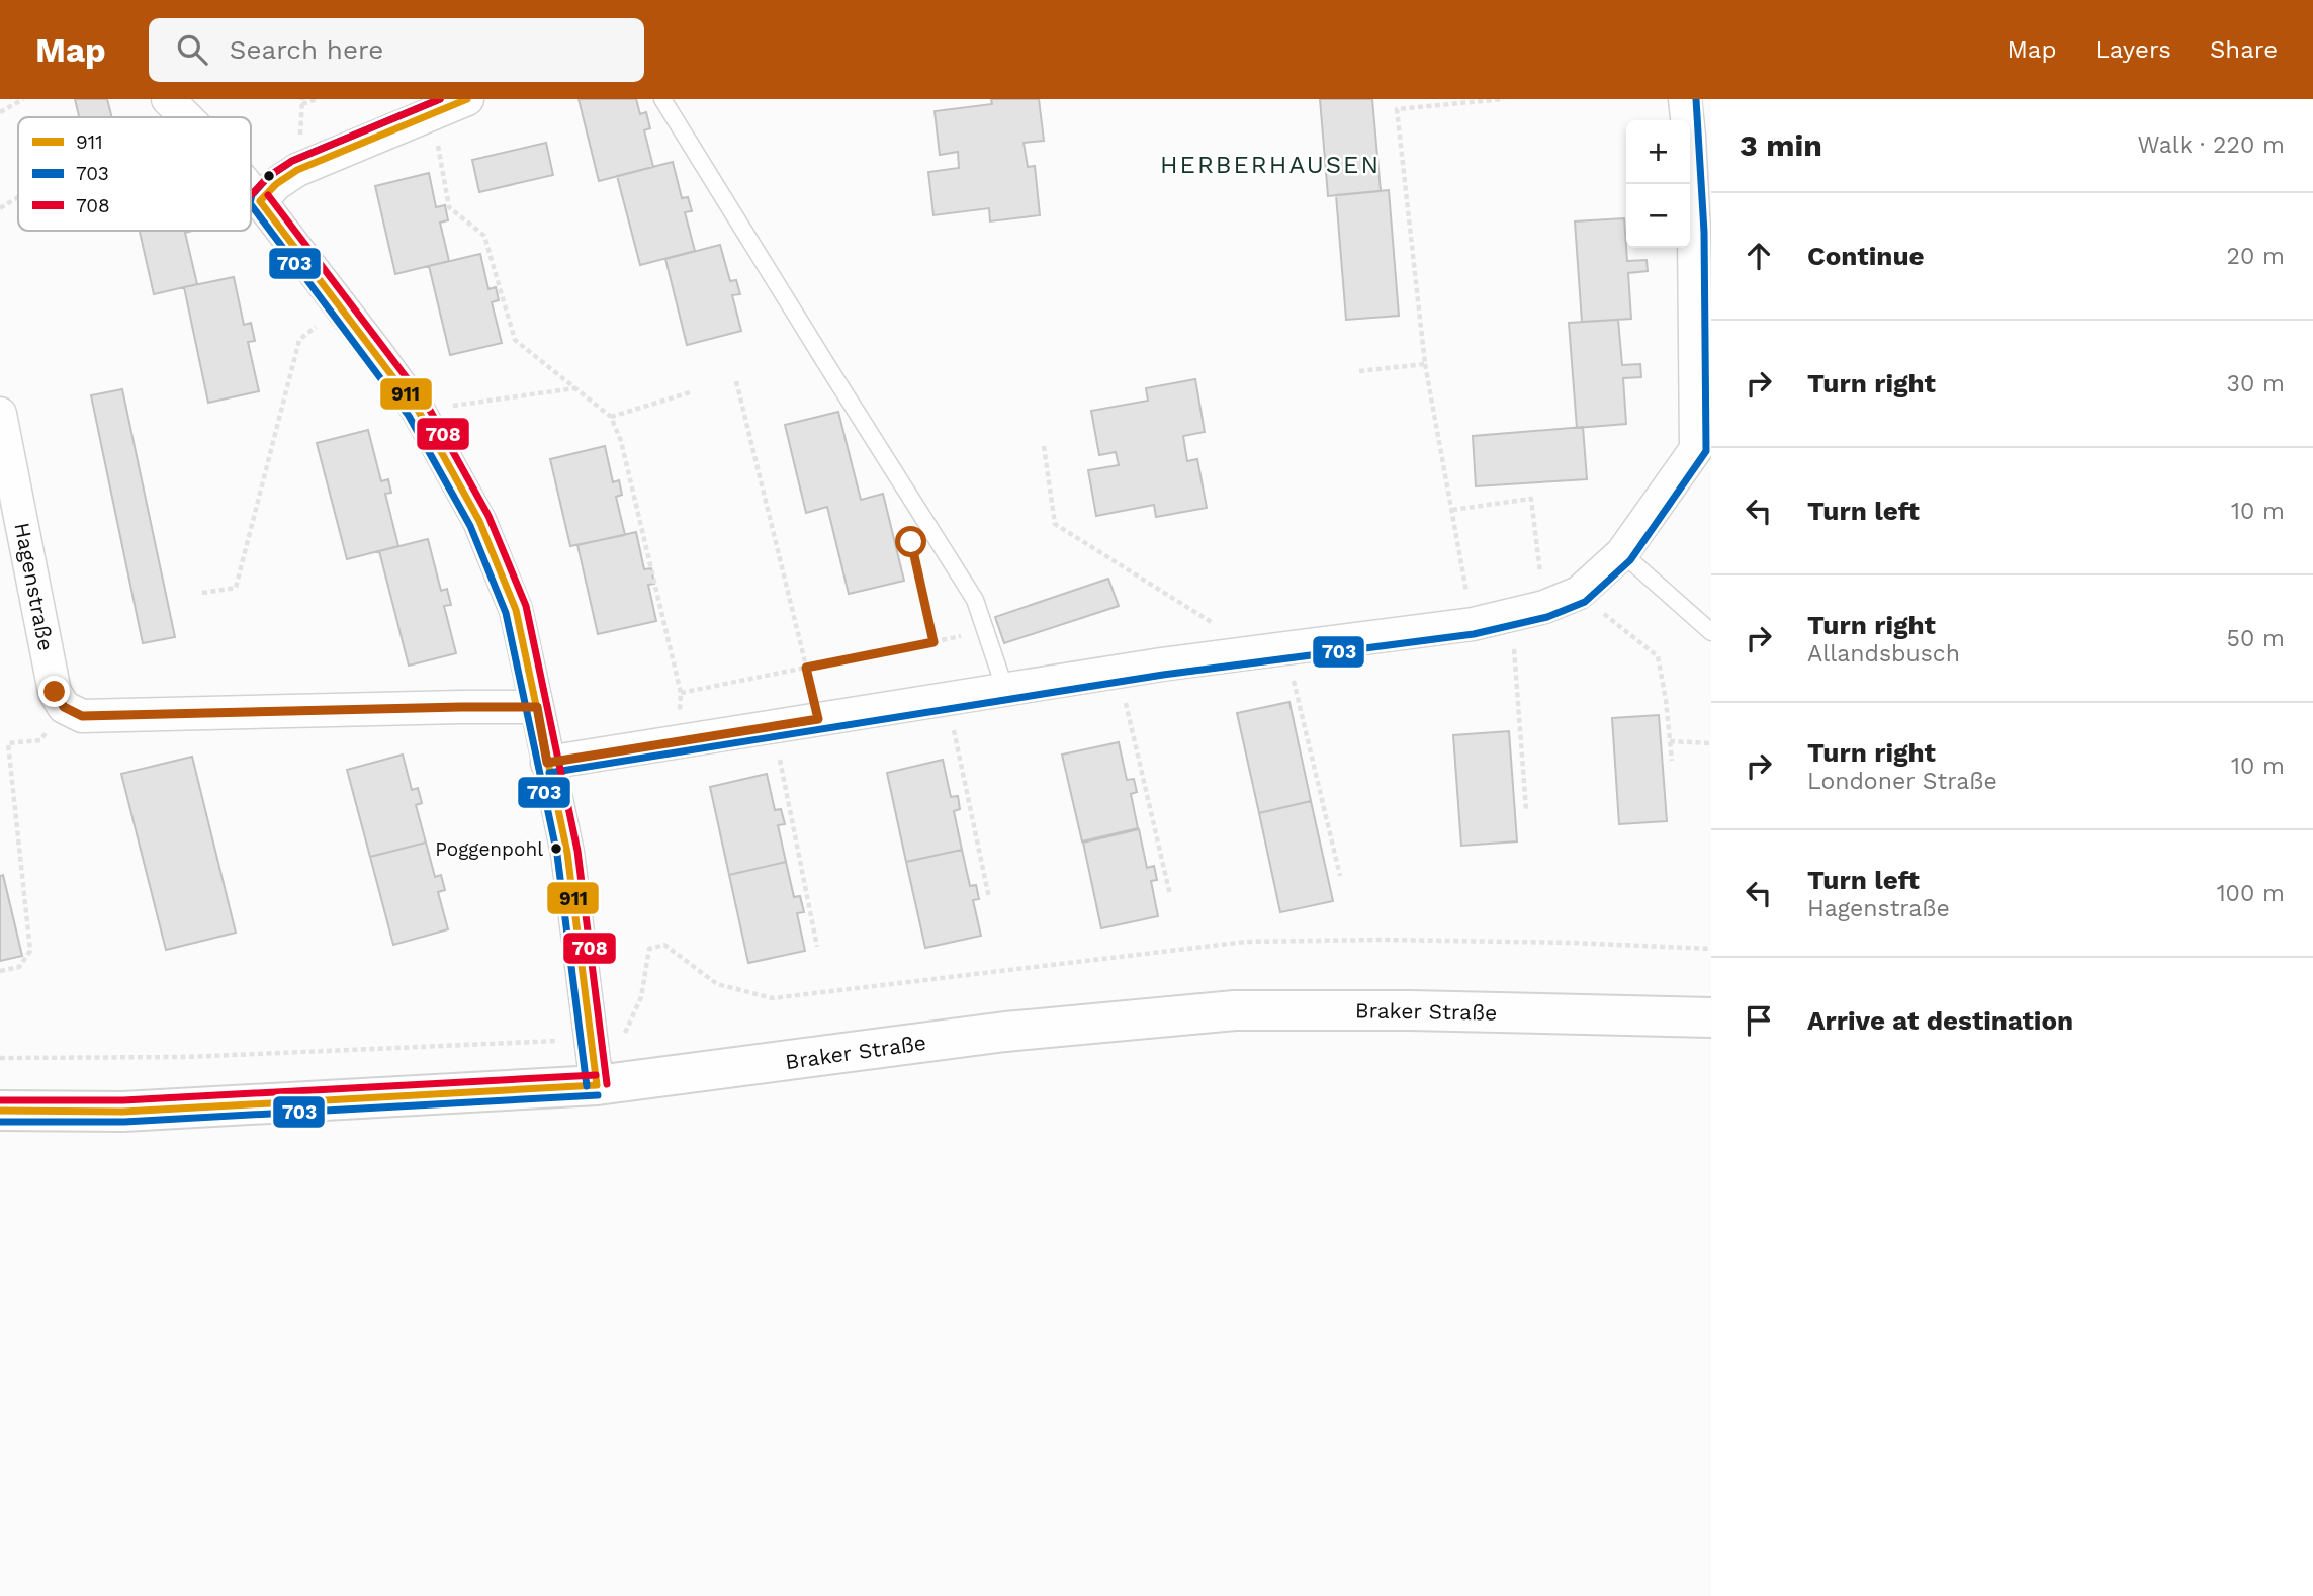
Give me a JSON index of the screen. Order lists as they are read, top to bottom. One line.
{"streets":{"street":["Hagenstraße","Braker Straße"]},"districts":["HERBERHAUSEN"],"places":["Poggenpohl"],"lines":["transit line 911","transit line 703","transit line 708"],"legend":["911","703","708"],"page":{"header":"Map","search":"Search here","nav":["Map","Layers","Share"],"heading":["3 min","Walk · 220 m"],"map_buttons":["+","−"],"list":[["Continue","20 m"],["Turn right","30 m"],["Turn left","10 m"],["Turn right","Allandsbusch","50 m"],["Turn right","Londoner Straße","10 m"],["Turn left","Hagenstraße","100 m"],"Arrive at destination"]}}
